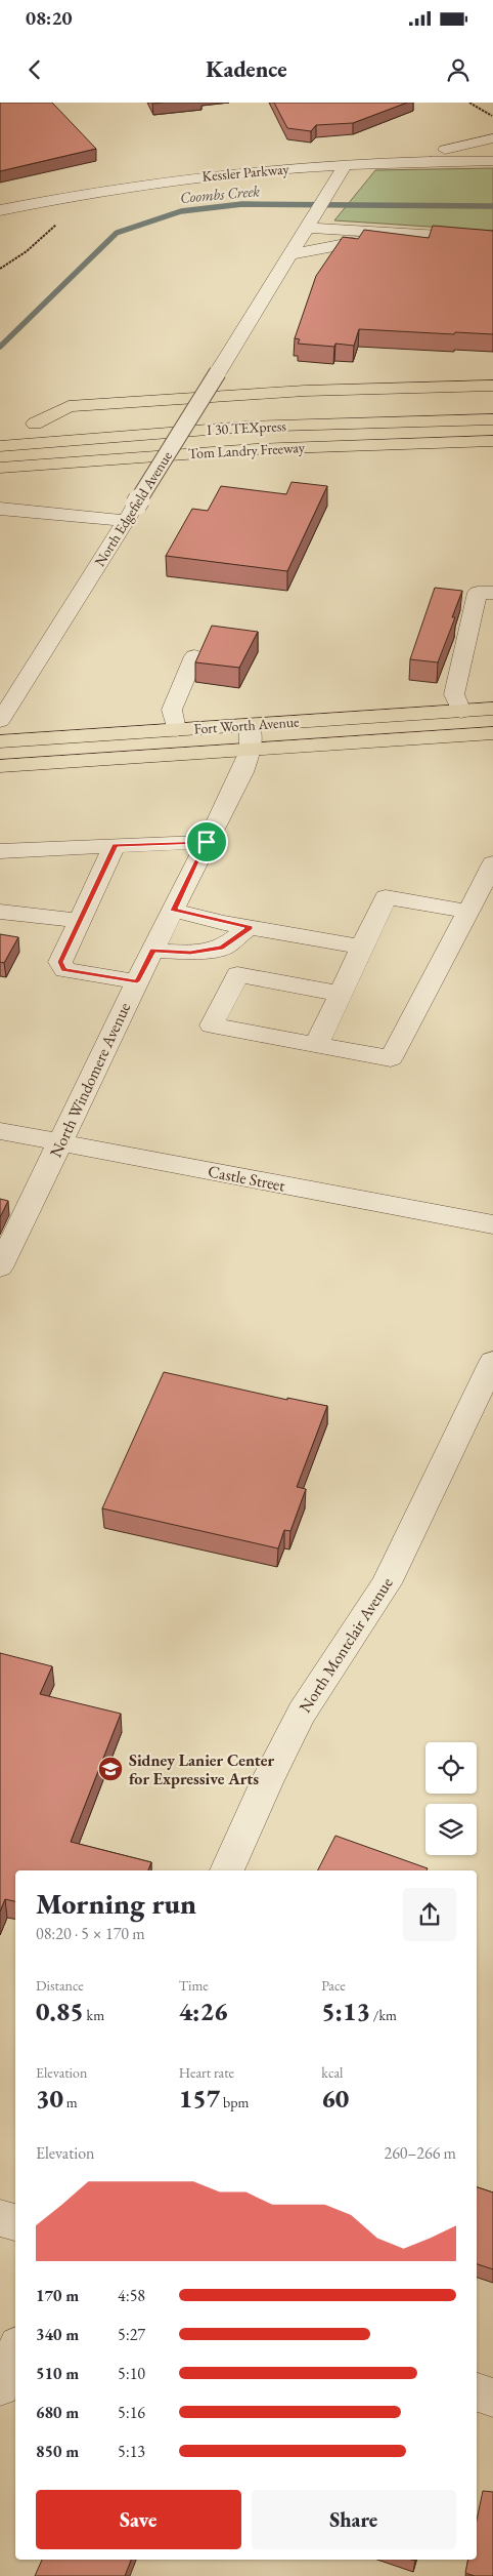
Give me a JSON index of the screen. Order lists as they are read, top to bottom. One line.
{"streets":{"main road":["I 30 TEXpress","Tom Landry Freeway","Fort Worth Avenue"],"street":["Kessler Parkway","North Edgefield Avenue","North Windomere Avenue","Castle Street","North Montclair Avenue"]},"crossings":[["Kessler Parkway","North Edgefield Avenue"],["Fort Worth Avenue","North Windomere Avenue"],["North Windomere Avenue","Castle Street"]],"water":["Coombs Creek"],"places":{"school or university":["Sidney Lanier Center for Expressive Arts"]},"page":{"status":"08:20","header":"Kadence","heading":["Morning run","08:20 · 5 × 170 m"],"stats":[["Distance","0.85 km"],["Time","4:26"],["Pace","5:13 /km"],["Elevation","30 m"],["Heart rate","157 bpm"],["kcal","60"]],"chart":["Elevation","260–266 m"],"list":[{"name":"170 m","note":"4:58"},{"name":"340 m","note":"5:27"},{"name":"510 m","note":"5:10"},{"name":"680 m","note":"5:16"},{"name":"850 m","note":"5:13"}],"buttons":["Save","Share"]}}
